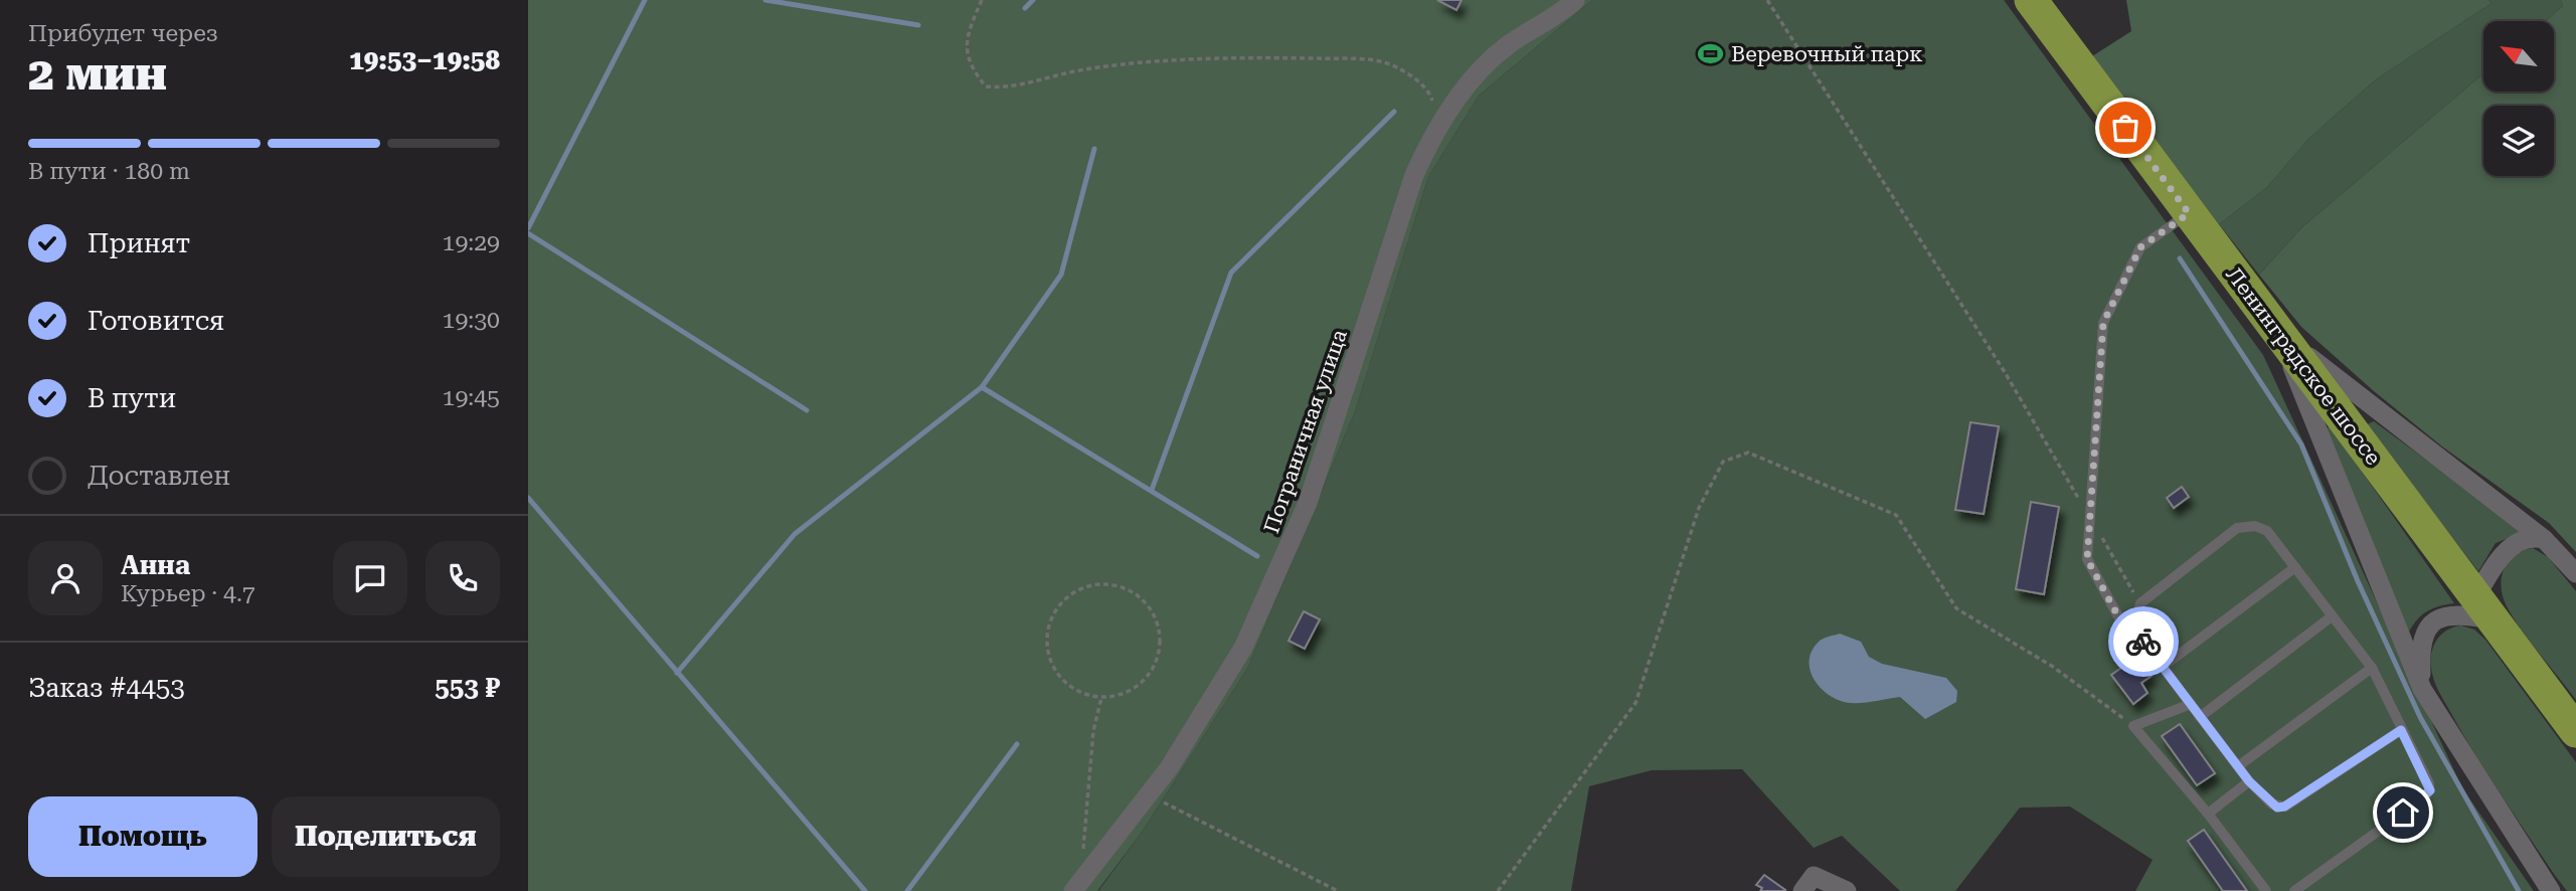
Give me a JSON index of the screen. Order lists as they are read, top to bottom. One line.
{"streets":{"highway":["Ленинградское шоссе"],"street":["Пограничная улица"]},"places":{"sports":["Веревочный парк"]},"north":"top left","page":{"heading":["2 мин","Прибудет через","19:53–19:58"],"panel":["Анна","Курьер · 4.7","Заказ #4453","553 ₽"],"bar":"В пути · 180 m","list":[["Принят","19:29"],["Готовится","19:30"],["В пути","19:45"],"Доставлен"],"buttons":["Помощь","Поделиться"]}}
